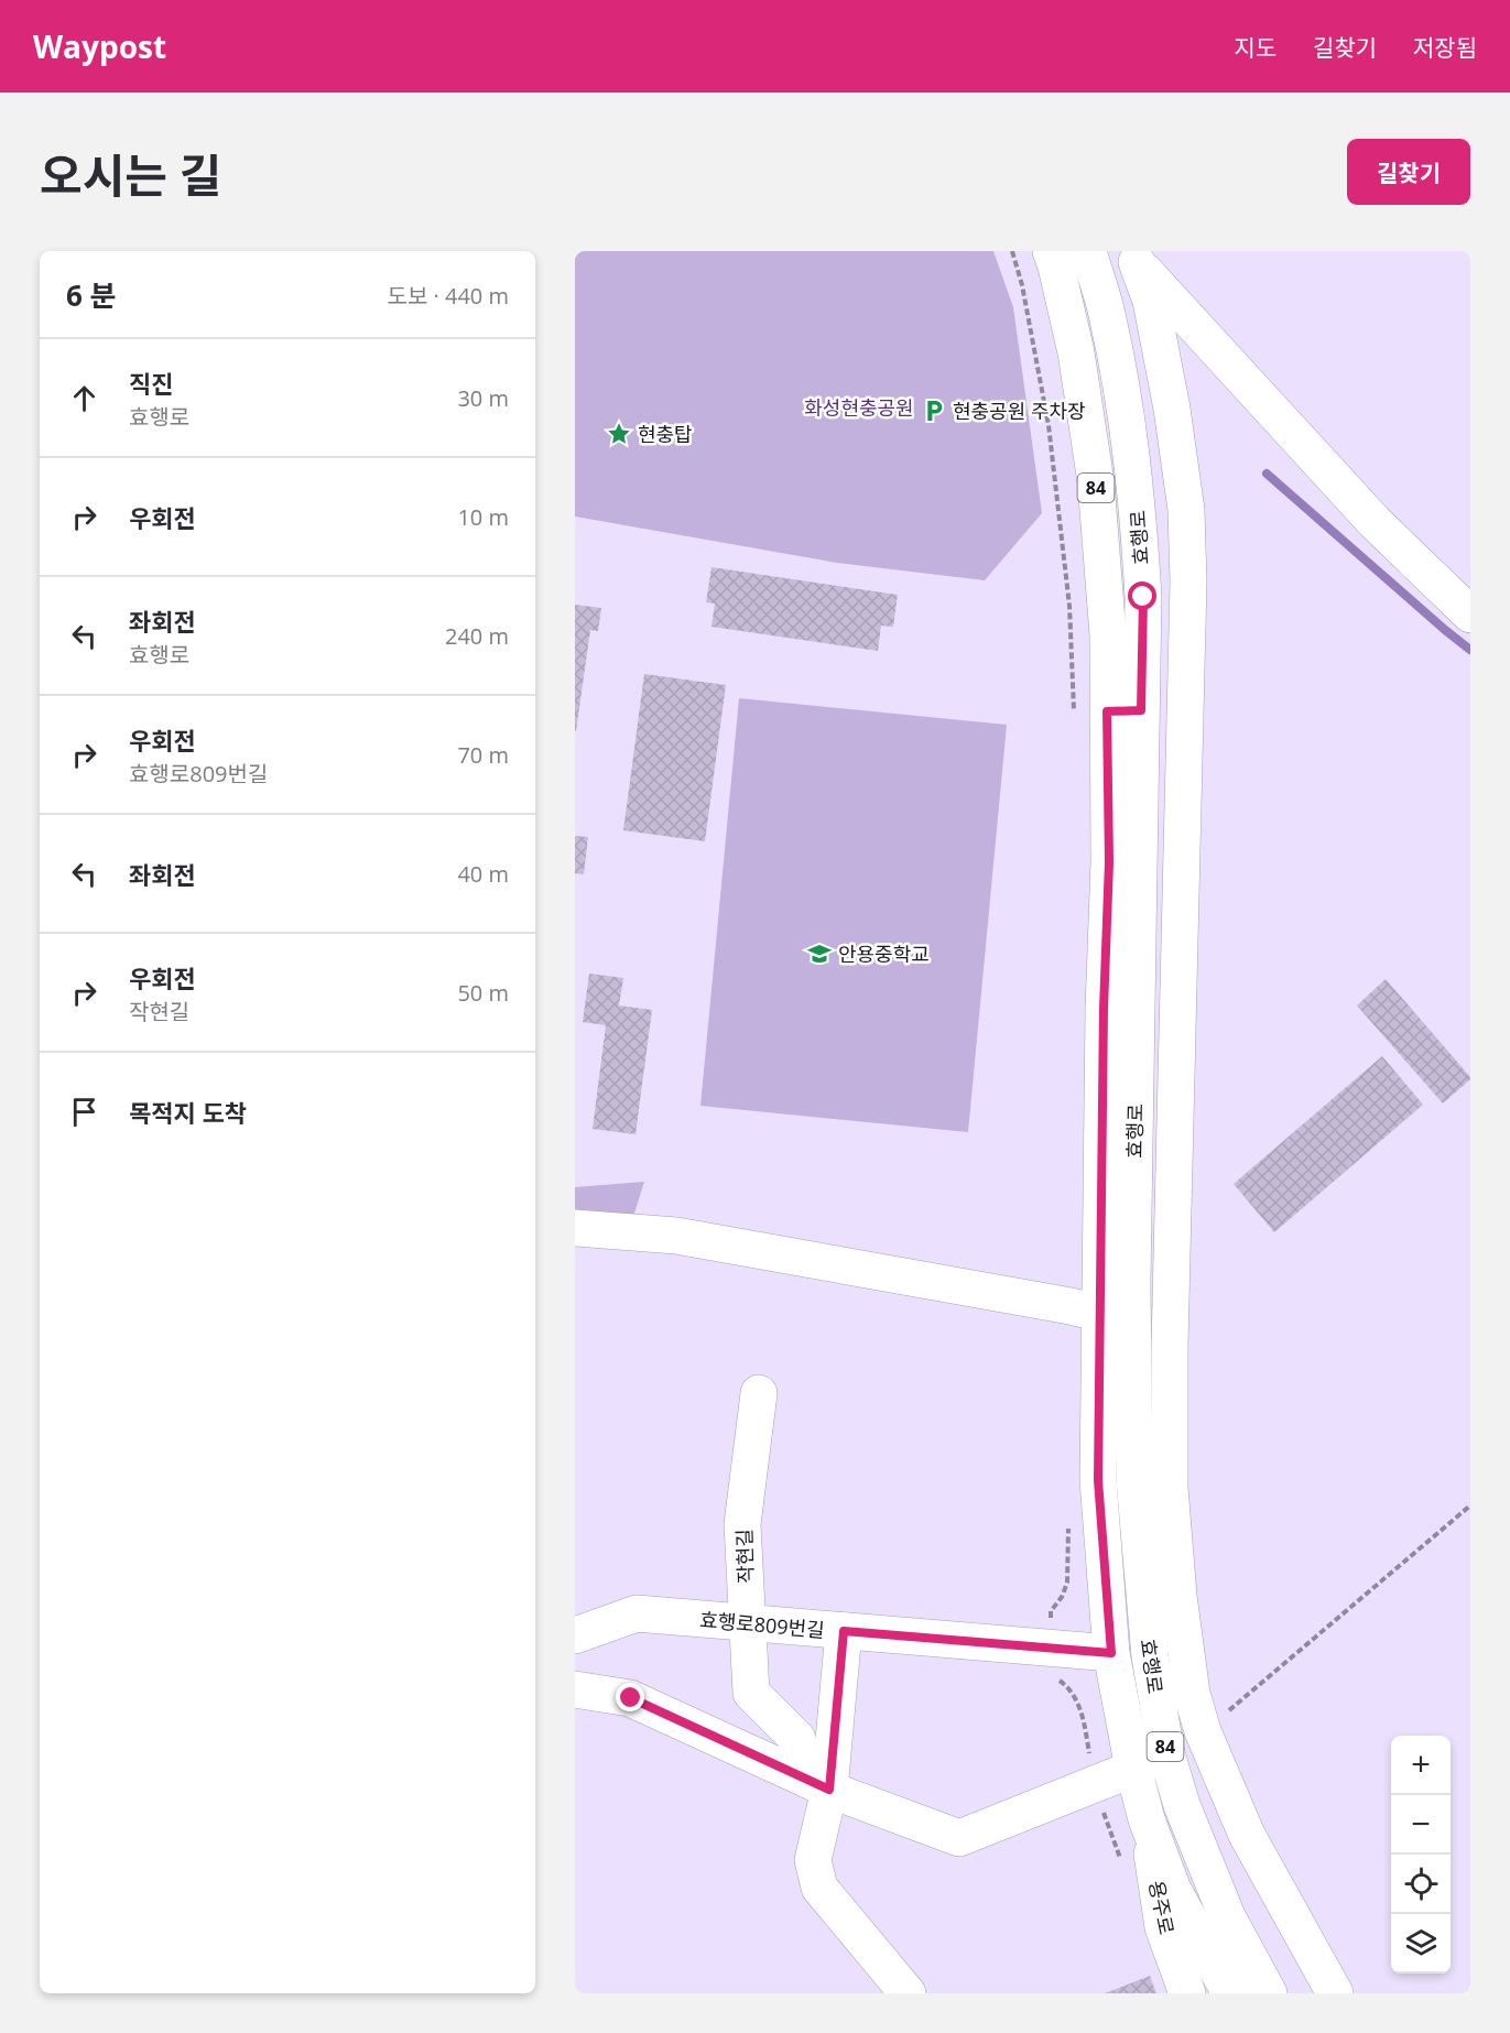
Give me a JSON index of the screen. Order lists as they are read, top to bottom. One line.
{"streets":{"main road":["84","효행로","작현길","효행로809번길","용주로"]},"crossings":[["효행로","효행로809번길"],["효행로","용주로"],["작현길","효행로809번길"]],"parks":["화성현충공원"],"places":{"parking":["현충공원 주차장"],"place":["현충탑"],"school or university":["안용중학교"]},"page":{"header":"Waypost","nav":["지도","길찾기","저장됨"],"title":"오시는 길","buttons":"길찾기","heading":["6 분","도보 · 440 m"],"list":[["직진","효행로","30 m"],["우회전","10 m"],["좌회전","효행로","240 m"],["우회전","효행로809번길","70 m"],["좌회전","40 m"],["우회전","작현길","50 m"],"목적지 도착"],"map_buttons":["+","−"]}}
